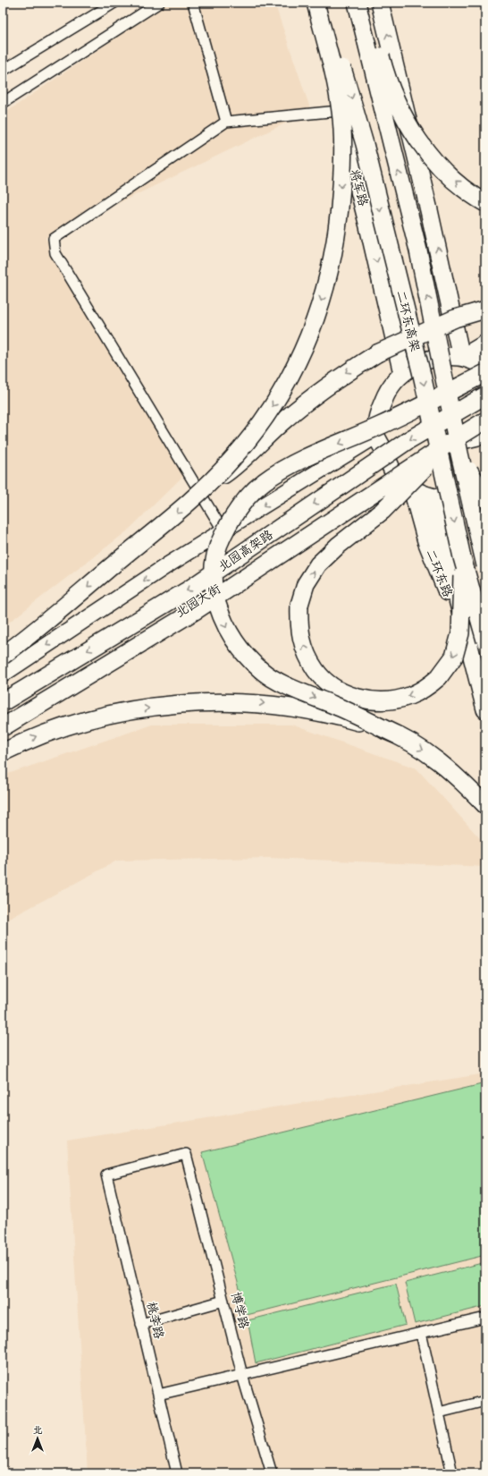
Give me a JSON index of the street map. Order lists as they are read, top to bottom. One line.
{"streets":{"highway":["将军路","二环东高架","北园高架路","二环东路"],"main road":["北园大街"],"street":["博学路","桃李路"]},"crossings":[["二环东高架","北园高架路"],["北园高架路","北园大街"],["博学路","桃李路"]],"north":"top"}
